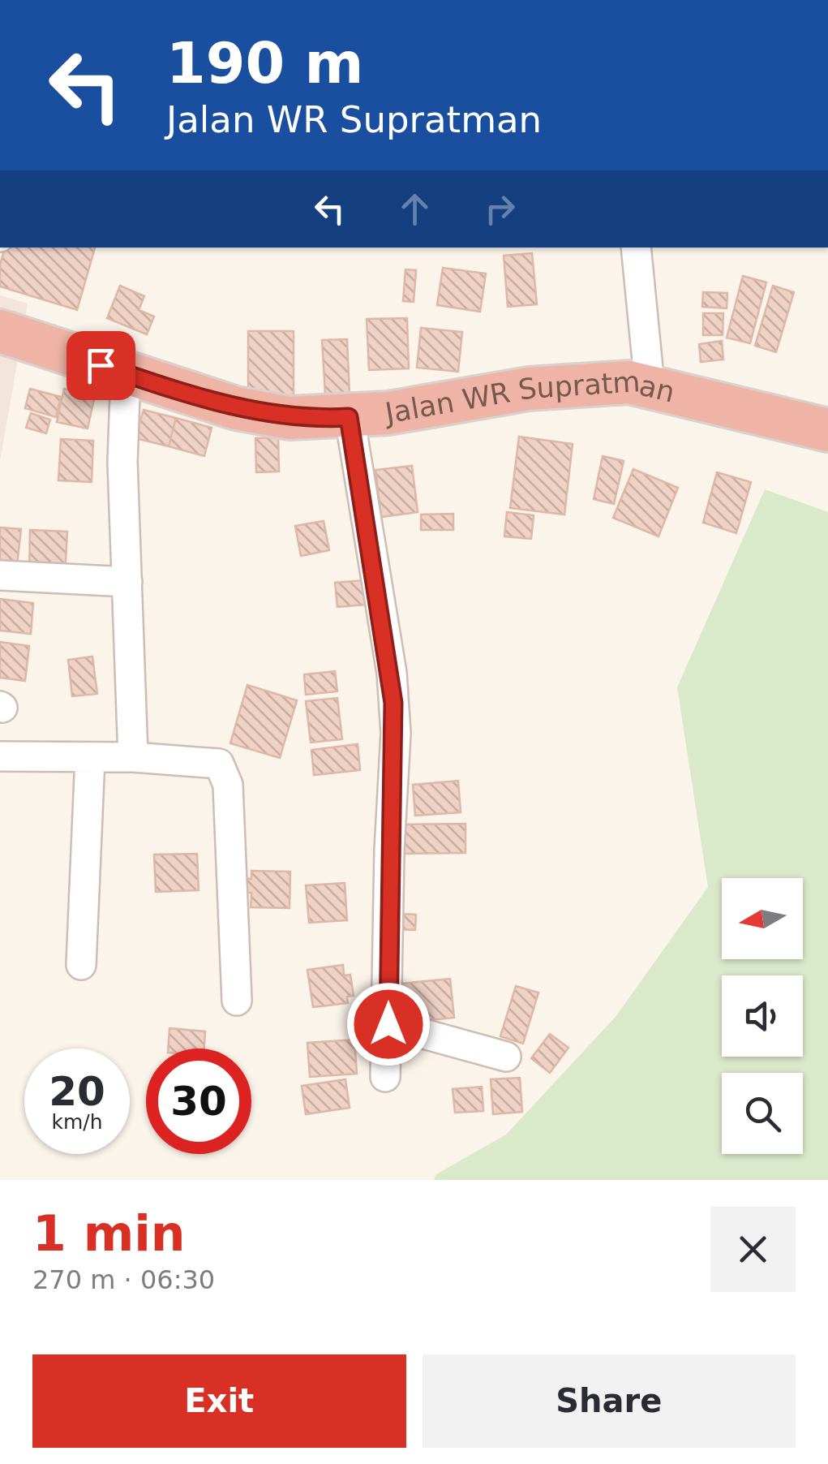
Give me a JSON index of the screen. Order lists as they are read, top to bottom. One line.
{"streets":{"highway":["Jalan WR Supratman"]},"north":"left","page":{"turn":["190 m","Jalan WR Supratman"],"speed":"20 km/h","limit":"30","heading":["1 min","270 m · 06:30"],"buttons":["Exit","Share"]}}
